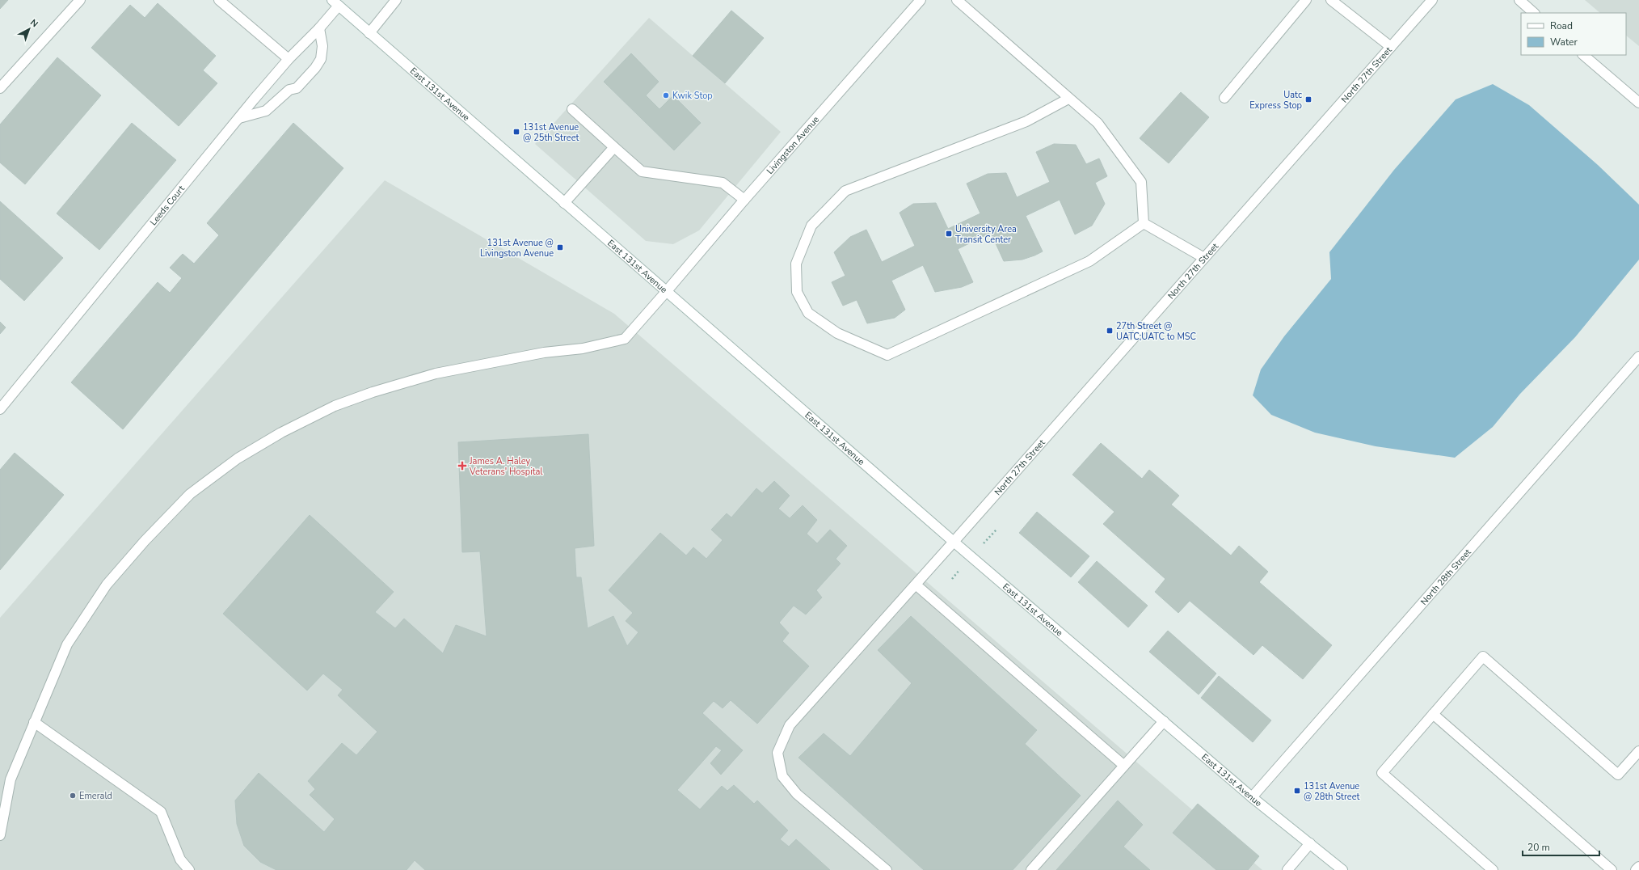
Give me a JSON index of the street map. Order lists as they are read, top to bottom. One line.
{"streets":{"street":["North 27th Street","East 131st Avenue","Livingston Avenue","Leeds Court","North 28th Street"]},"crossings":[["North 27th Street","East 131st Avenue"],["East 131st Avenue","Livingston Avenue"],["East 131st Avenue","Leeds Court"],["East 131st Avenue","North 28th Street"]],"places":{"other":["Kwik Stop","Emerald"],"transit":["Uatc Express Stop","131st Avenue @ 25th Street","University Area Transit Center","131st Avenue @ Livingston Avenue","27th Street @ UATC;UATC to MSC","131st Avenue @ 28th Street"],"health":["James A. Haley Veterans' Hospital"]},"legend":["Road","Water"],"scale_bar":"20 m","north":"top right"}
